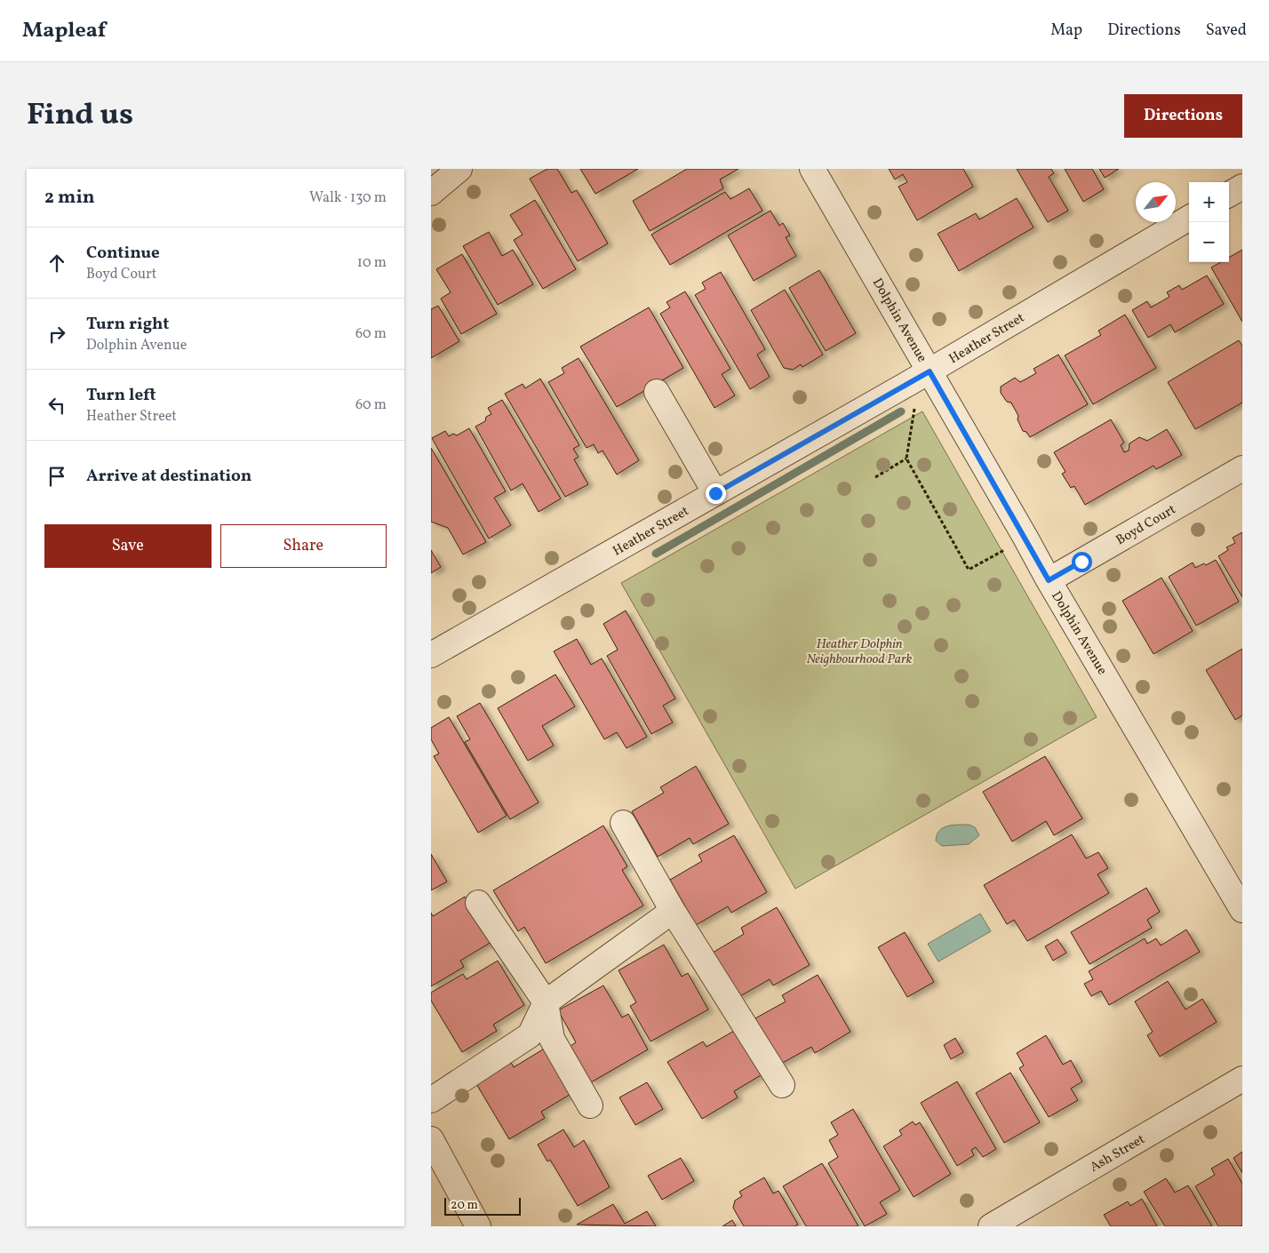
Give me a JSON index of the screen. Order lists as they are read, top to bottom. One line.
{"streets":{"street":["Dolphin Avenue","Heather Street","Boyd Court","Ash Street"]},"crossings":[["Dolphin Avenue","Heather Street"],["Dolphin Avenue","Boyd Court"]],"parks":["Heather Dolphin Neighbourhood Park"],"scale_bar":"20 m","north":"top right","page":{"header":"Mapleaf","nav":["Map","Directions","Saved"],"title":"Find us","buttons":["Directions",["Save","Share"]],"heading":["2 min","Walk · 130 m"],"map_buttons":["+","−"],"list":[["Continue","Boyd Court","10 m"],["Turn right","Dolphin Avenue","60 m"],["Turn left","Heather Street","60 m"],"Arrive at destination"],"scale":"20 m"}}
